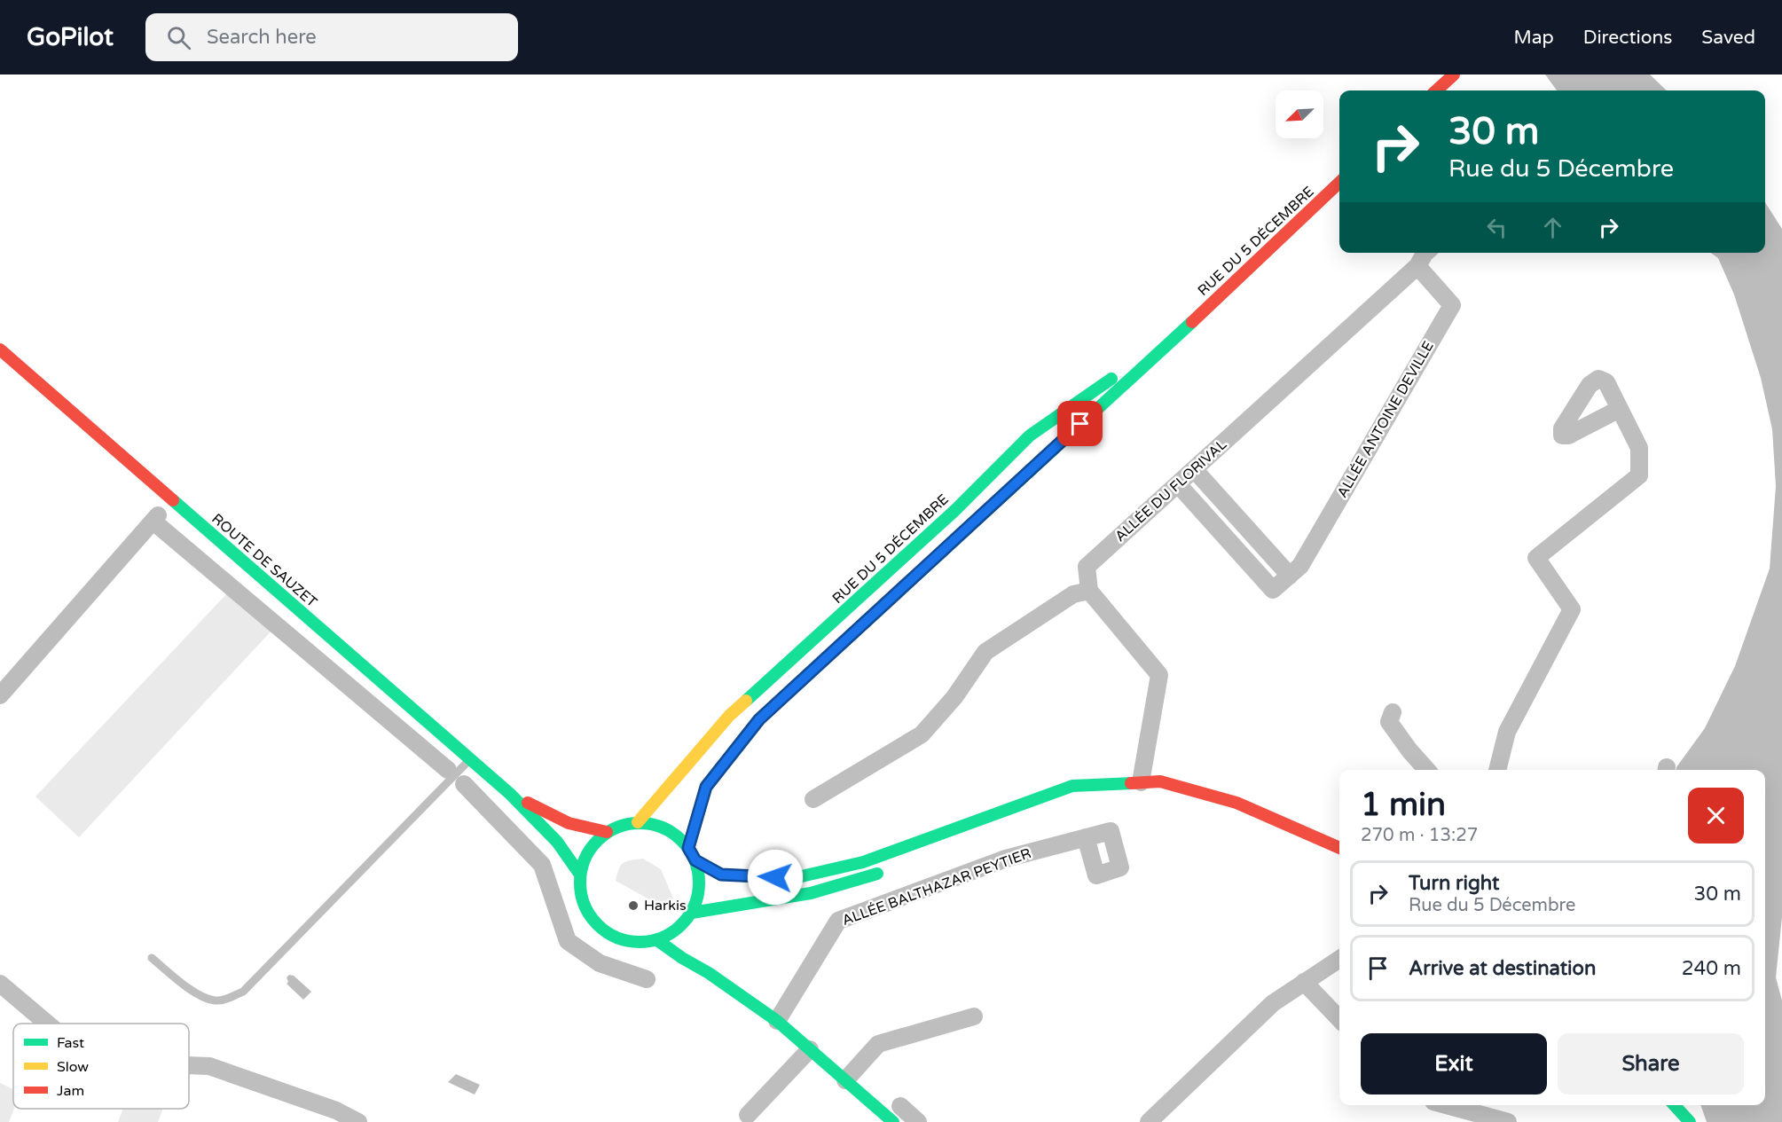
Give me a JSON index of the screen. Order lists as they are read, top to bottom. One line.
{"streets":{"main road":["RUE DU 5 DÉCEMBRE","ROUTE DE SAUZET"],"street":["ALLÉE ANTOINE DEVILLE","ALLÉE DU FLORIVAL","ALLÉE BALTHAZAR PEYTIER"]},"crossings":[["RUE DU 5 DÉCEMBRE","ROUTE DE SAUZET"],["ALLÉE ANTOINE DEVILLE","ALLÉE DU FLORIVAL"]],"places":["Harkis"],"legend":["Fast","Slow","Jam"],"north":"bottom left","page":{"header":"GoPilot","search":"Search here","nav":["Map","Directions","Saved"],"turn":["30 m","Rue du 5 Décembre"],"heading":["1 min","270 m · 13:27"],"list":[{"name":"Turn right","note":"Rue du 5 Décembre","value":"30 m"},{"name":"Arrive at destination","value":"240 m"}],"buttons":["Exit","Share"]}}
